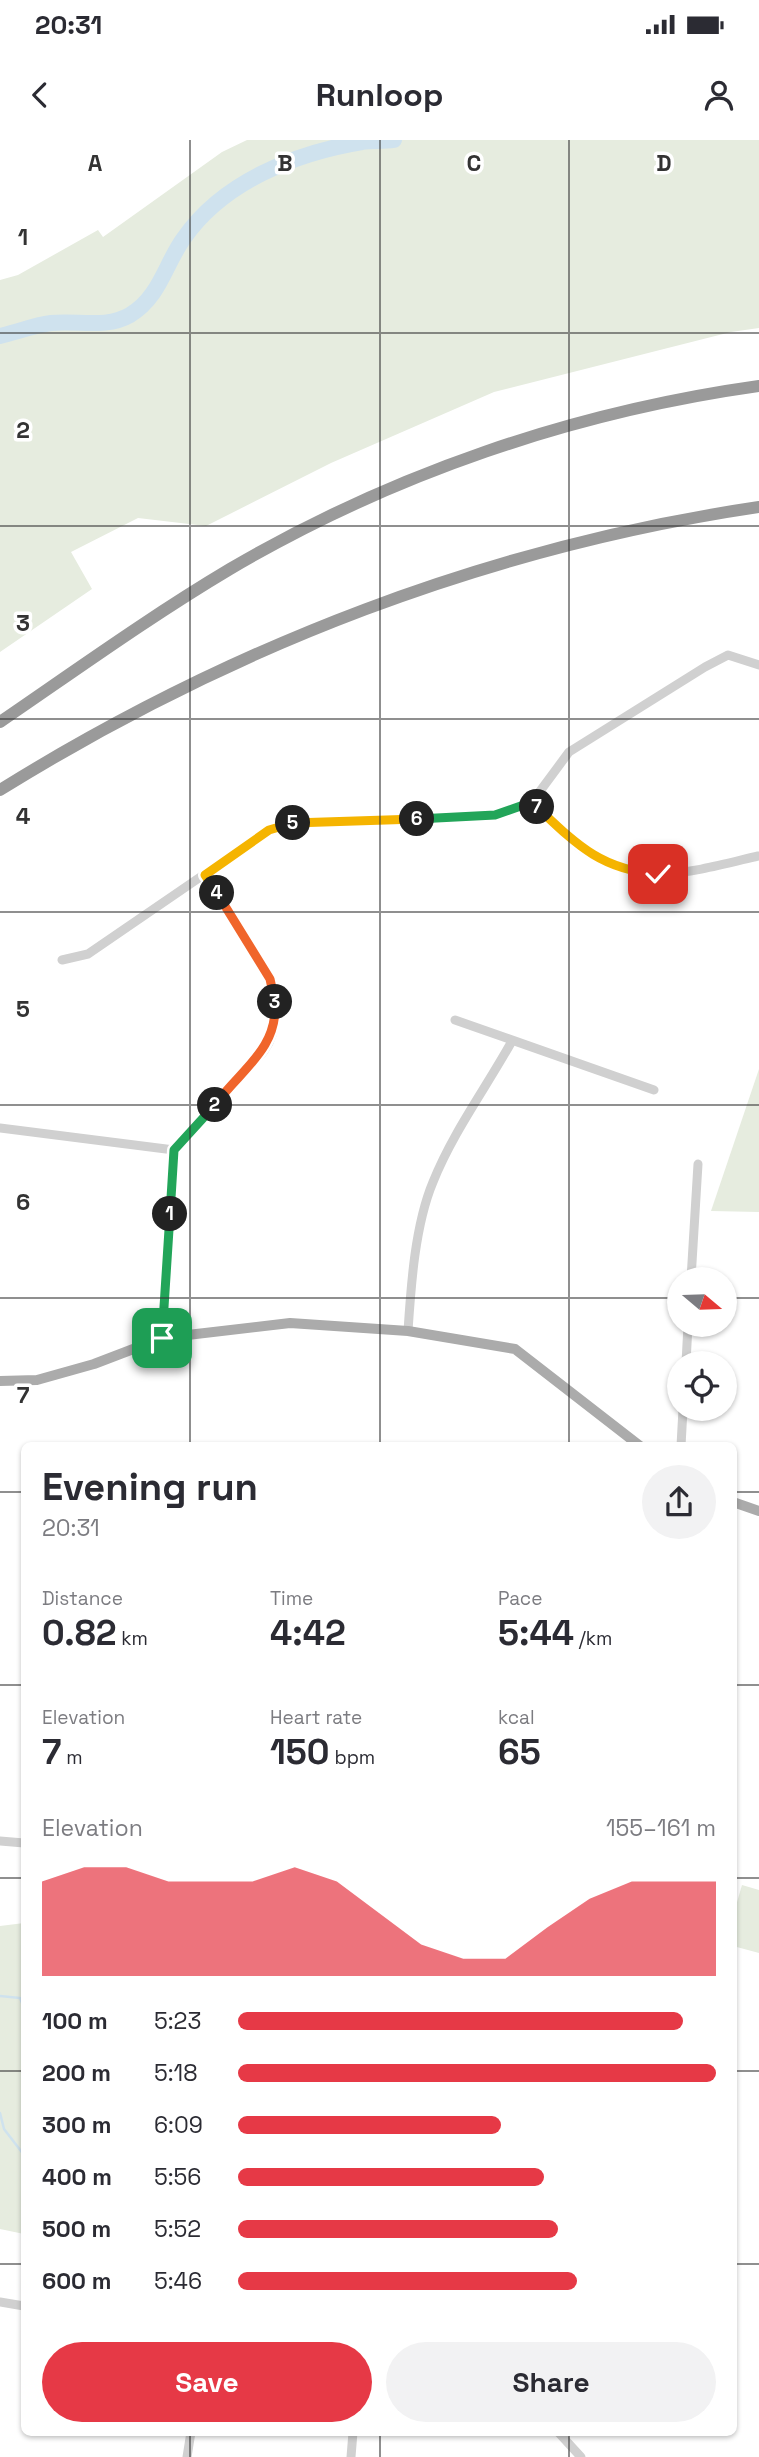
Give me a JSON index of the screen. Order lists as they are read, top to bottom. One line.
{"north":"right","page":{"status":"20:31","header":"Runloop","pins":["7","6","5","4","3","2","1"],"heading":["Evening run","20:31"],"stats":[["Distance","0.82 km"],["Time","4:42"],["Pace","5:44 /km"],["Elevation","7 m"],["Heart rate","150 bpm"],["kcal","65"]],"chart":["Elevation","155–161 m"],"list":[{"name":"100 m","note":"5:23"},{"name":"200 m","note":"5:18"},{"name":"300 m","note":"6:09"},{"name":"400 m","note":"5:56"},{"name":"500 m","note":"5:52"},{"name":"600 m","note":"5:46"}],"buttons":["Save","Share"]},"grid":{"columns":["A","B","C","D"],"rows":["1","2","3","4","5","6","7"]}}
